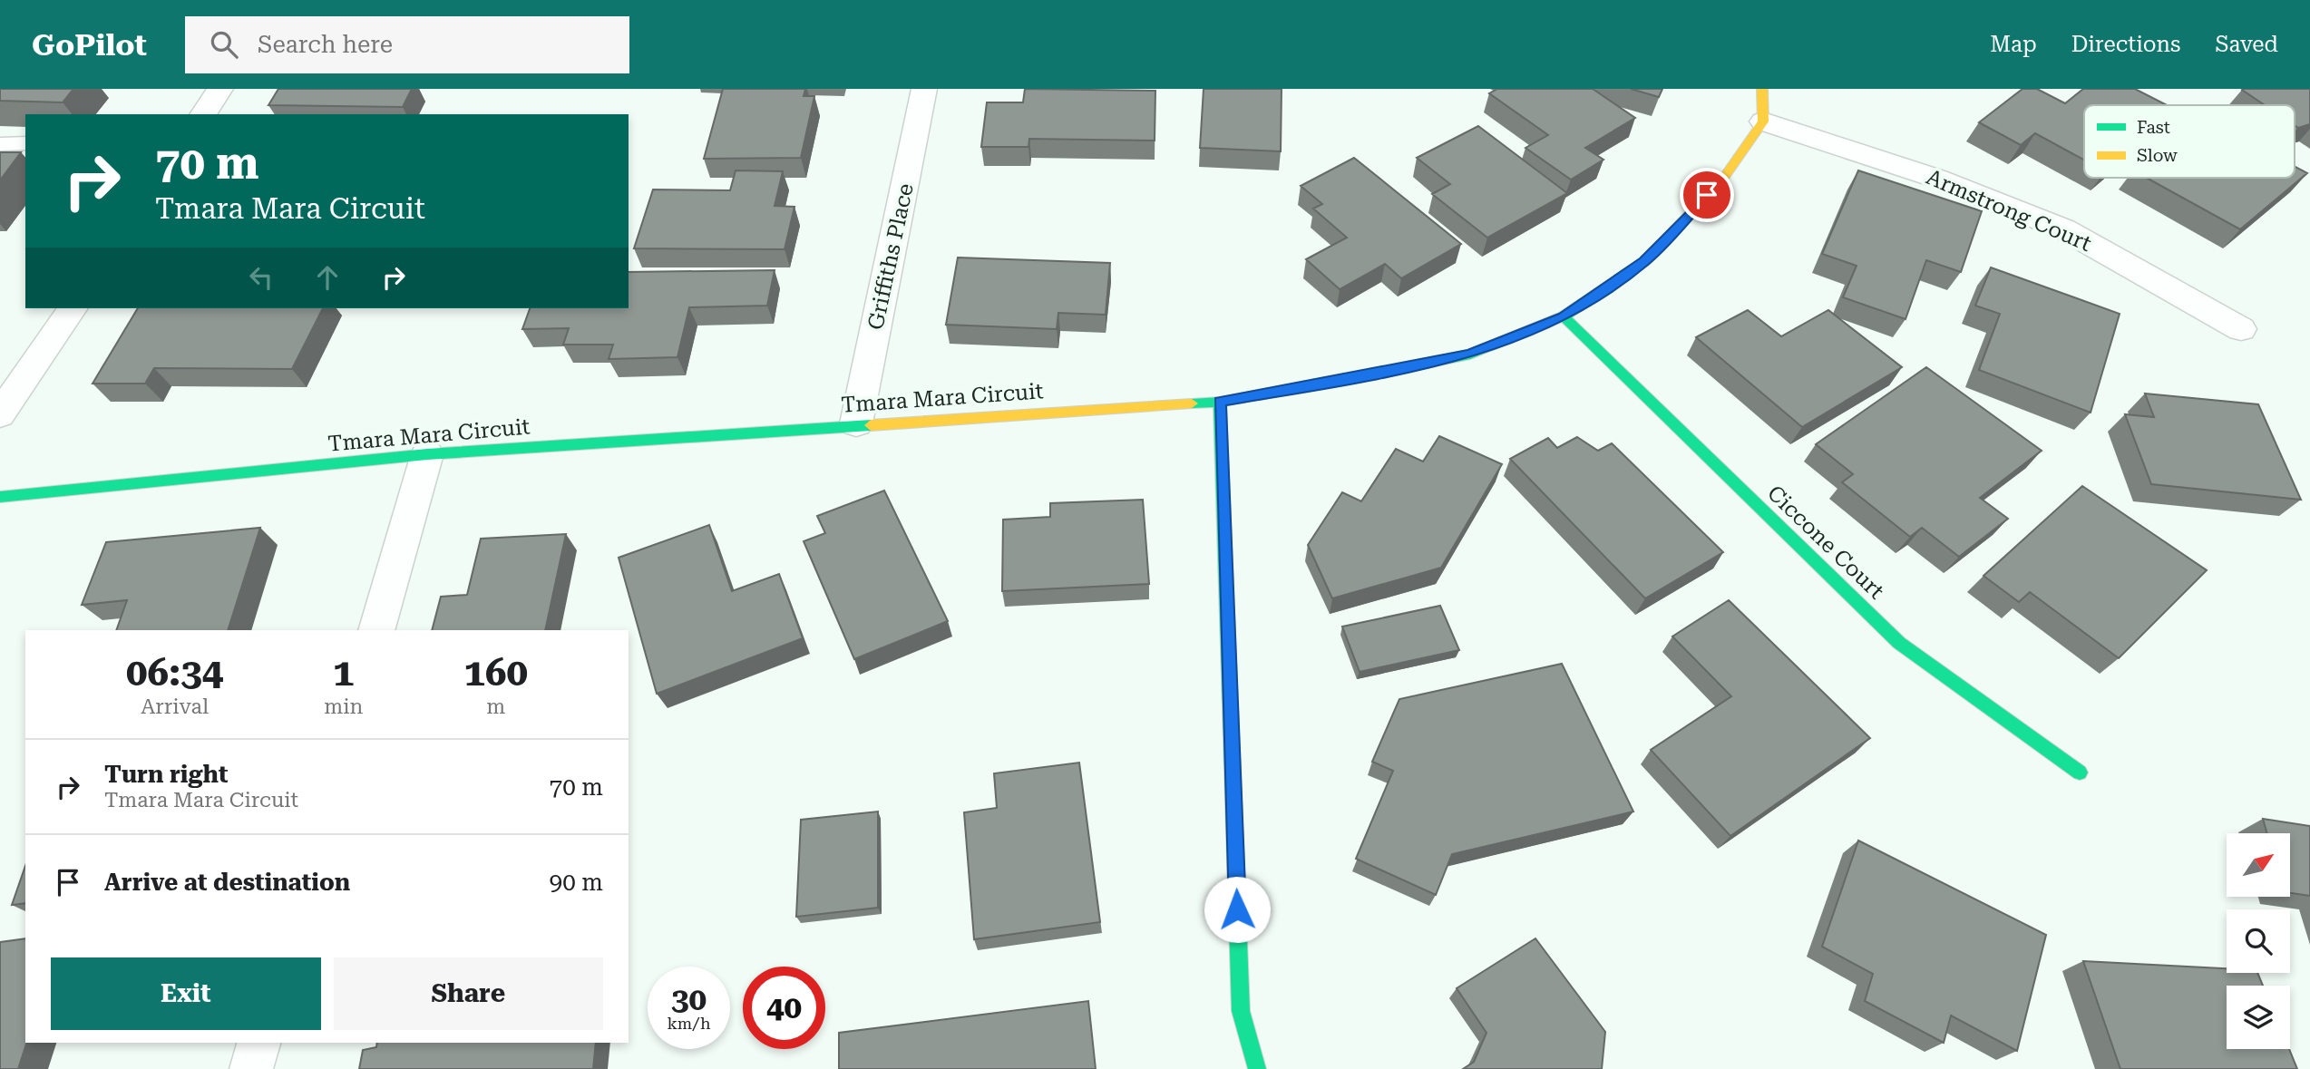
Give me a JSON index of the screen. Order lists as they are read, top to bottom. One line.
{"streets":{"street":["Armstrong Court","Griffiths Place","Tmara Mara Circuit","Ciccone Court"]},"crossings":[["Armstrong Court","Tmara Mara Circuit"],["Griffiths Place","Tmara Mara Circuit"],["Tmara Mara Circuit","Ciccone Court"]],"legend":["Fast","Slow"],"north":"top right","page":{"header":"GoPilot","search":"Search here","nav":["Map","Directions","Saved"],"turn":["70 m","Tmara Mara Circuit"],"eta":["06:34","Arrival","1","min","160","m"],"list":[{"name":"Turn right","note":"Tmara Mara Circuit","value":"70 m"},{"name":"Arrive at destination","value":"90 m"}],"buttons":["Exit","Share"],"speed":"30 km/h","limit":"40"}}
